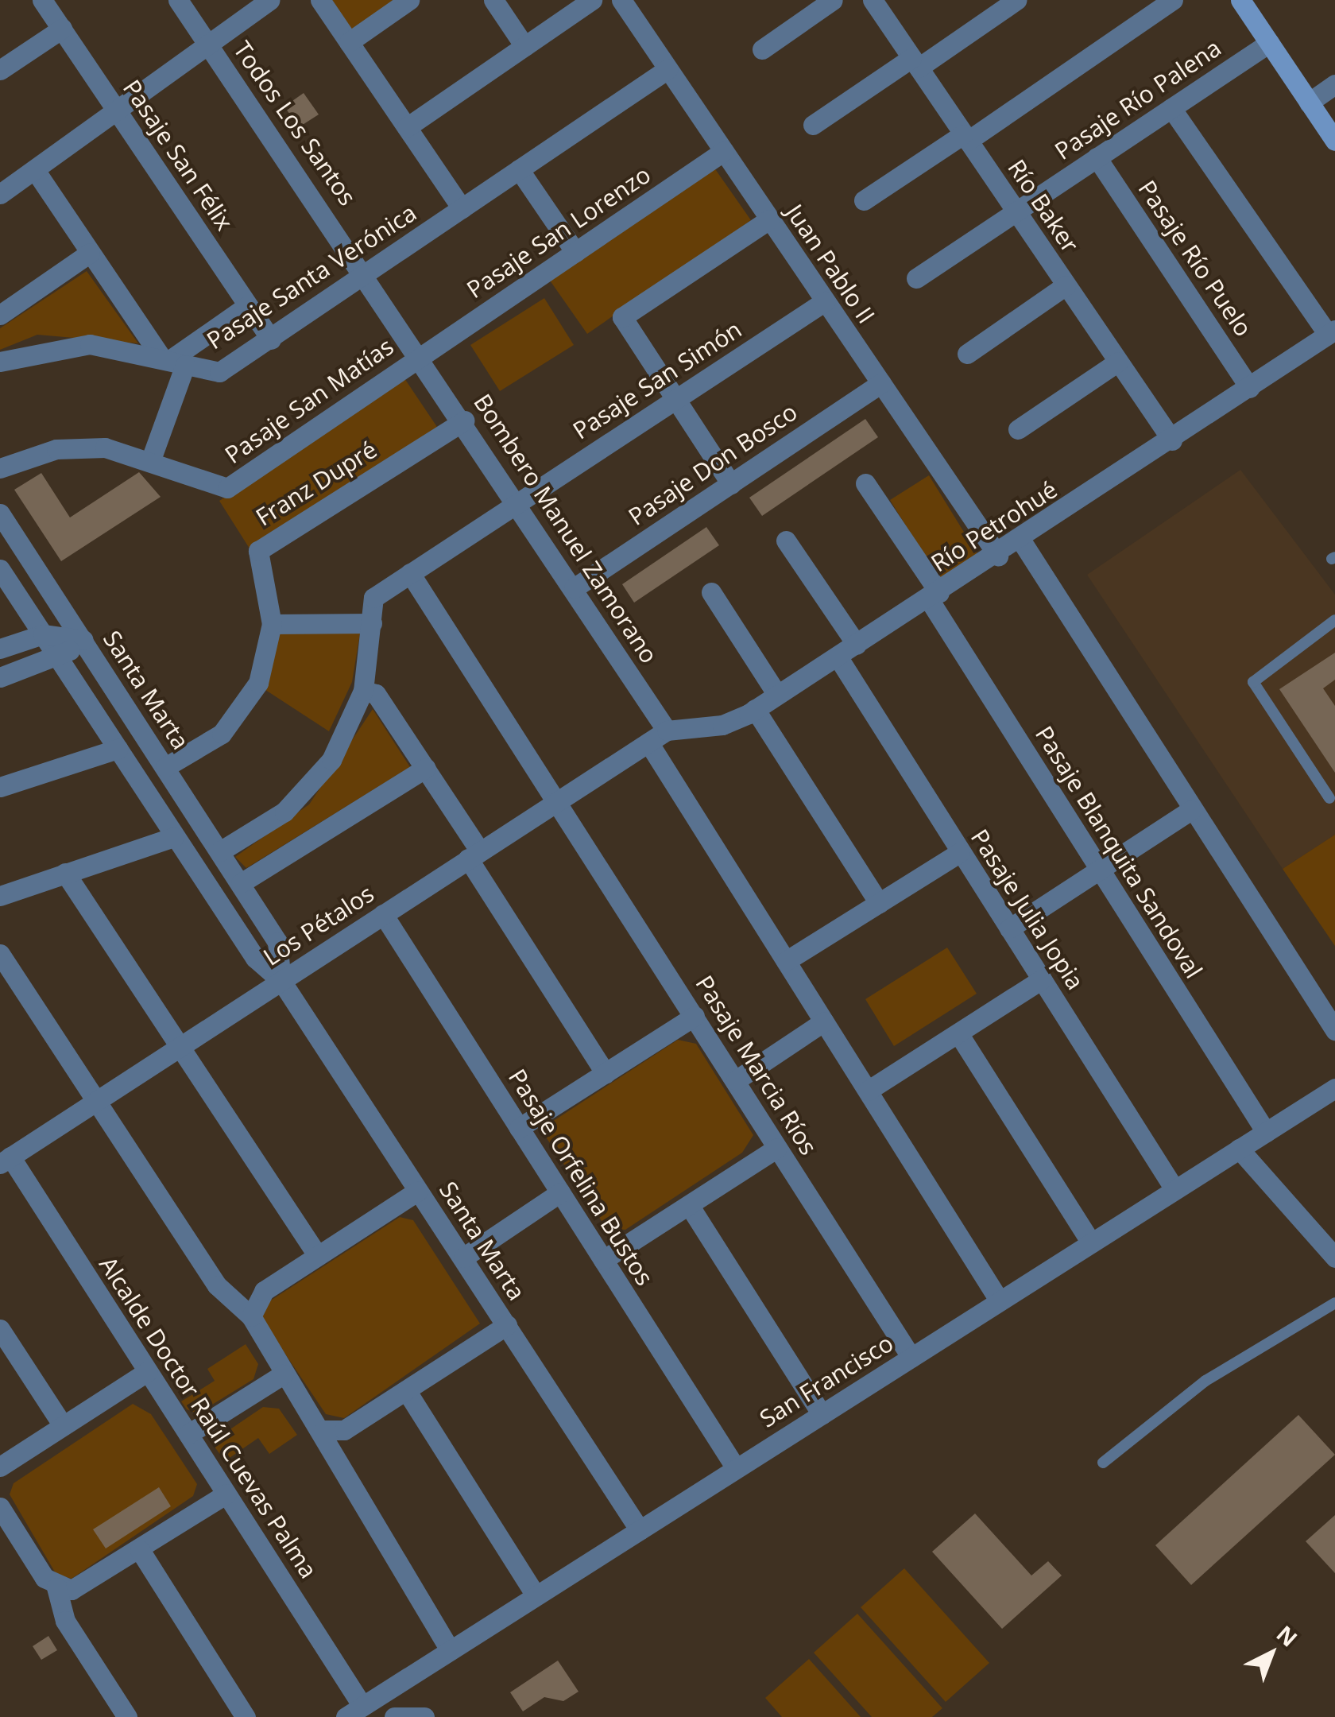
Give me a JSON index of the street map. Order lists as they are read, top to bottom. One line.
{"streets":{"street":["Pasaje Río Palena","Todos Los Santos","Pasaje San Félix","Río Baker","Pasaje San Lorenzo","Pasaje Río Puelo","Juan Pablo II","Pasaje Santa Verónica","Pasaje San Simón","Pasaje San Matías","Pasaje Don Bosco","Franz Dupré","Río Petrohué","Bombero Manuel Zamorano","Santa Marta","Pasaje Blanquita Sandoval","Pasaje Julia Jopia","Los Pétalos","Pasaje Marcia Ríos","Pasaje Orfelina Bustos","San Francisco","Alcalde Doctor Raúl Cuevas Palma"]},"crossings":[["Pasaje Río Palena","Río Baker"],["Pasaje Río Palena","Pasaje Río Puelo"],["Todos Los Santos","Pasaje San Lorenzo"],["Todos Los Santos","Pasaje Santa Verónica"],["Todos Los Santos","Pasaje San Matías"],["Todos Los Santos","Bombero Manuel Zamorano"],["Pasaje San Félix","Pasaje Santa Verónica"],["Río Baker","Río Petrohué"],["Pasaje San Lorenzo","Juan Pablo II"],["Pasaje San Lorenzo","Pasaje San Matías"],["Pasaje San Lorenzo","Bombero Manuel Zamorano"],["Pasaje Río Puelo","Río Petrohué"],["Juan Pablo II","Pasaje Santa Verónica"],["Juan Pablo II","Pasaje San Simón"],["Juan Pablo II","Pasaje Don Bosco"],["Juan Pablo II","Río Petrohué"],["Pasaje San Simón","Bombero Manuel Zamorano"],["Pasaje San Simón","Pasaje Marcia Ríos"],["Pasaje San Matías","Bombero Manuel Zamorano"],["Pasaje Don Bosco","Bombero Manuel Zamorano"],["Franz Dupré","Bombero Manuel Zamorano"],["Franz Dupré","Santa Marta"],["Río Petrohué","Bombero Manuel Zamorano"],["Río Petrohué","Pasaje Blanquita Sandoval"],["Río Petrohué","Pasaje Julia Jopia"],["Río Petrohué","Los Pétalos"],["Bombero Manuel Zamorano","Los Pétalos"],["Santa Marta","Los Pétalos"],["Santa Marta","San Francisco"],["Pasaje Blanquita Sandoval","San Francisco"],["Pasaje Julia Jopia","San Francisco"],["Los Pétalos","Pasaje Marcia Ríos"],["Los Pétalos","Pasaje Orfelina Bustos"],["Los Pétalos","Alcalde Doctor Raúl Cuevas Palma"],["Pasaje Marcia Ríos","San Francisco"],["Pasaje Orfelina Bustos","San Francisco"],["San Francisco","Alcalde Doctor Raúl Cuevas Palma"]],"north":"top right"}
